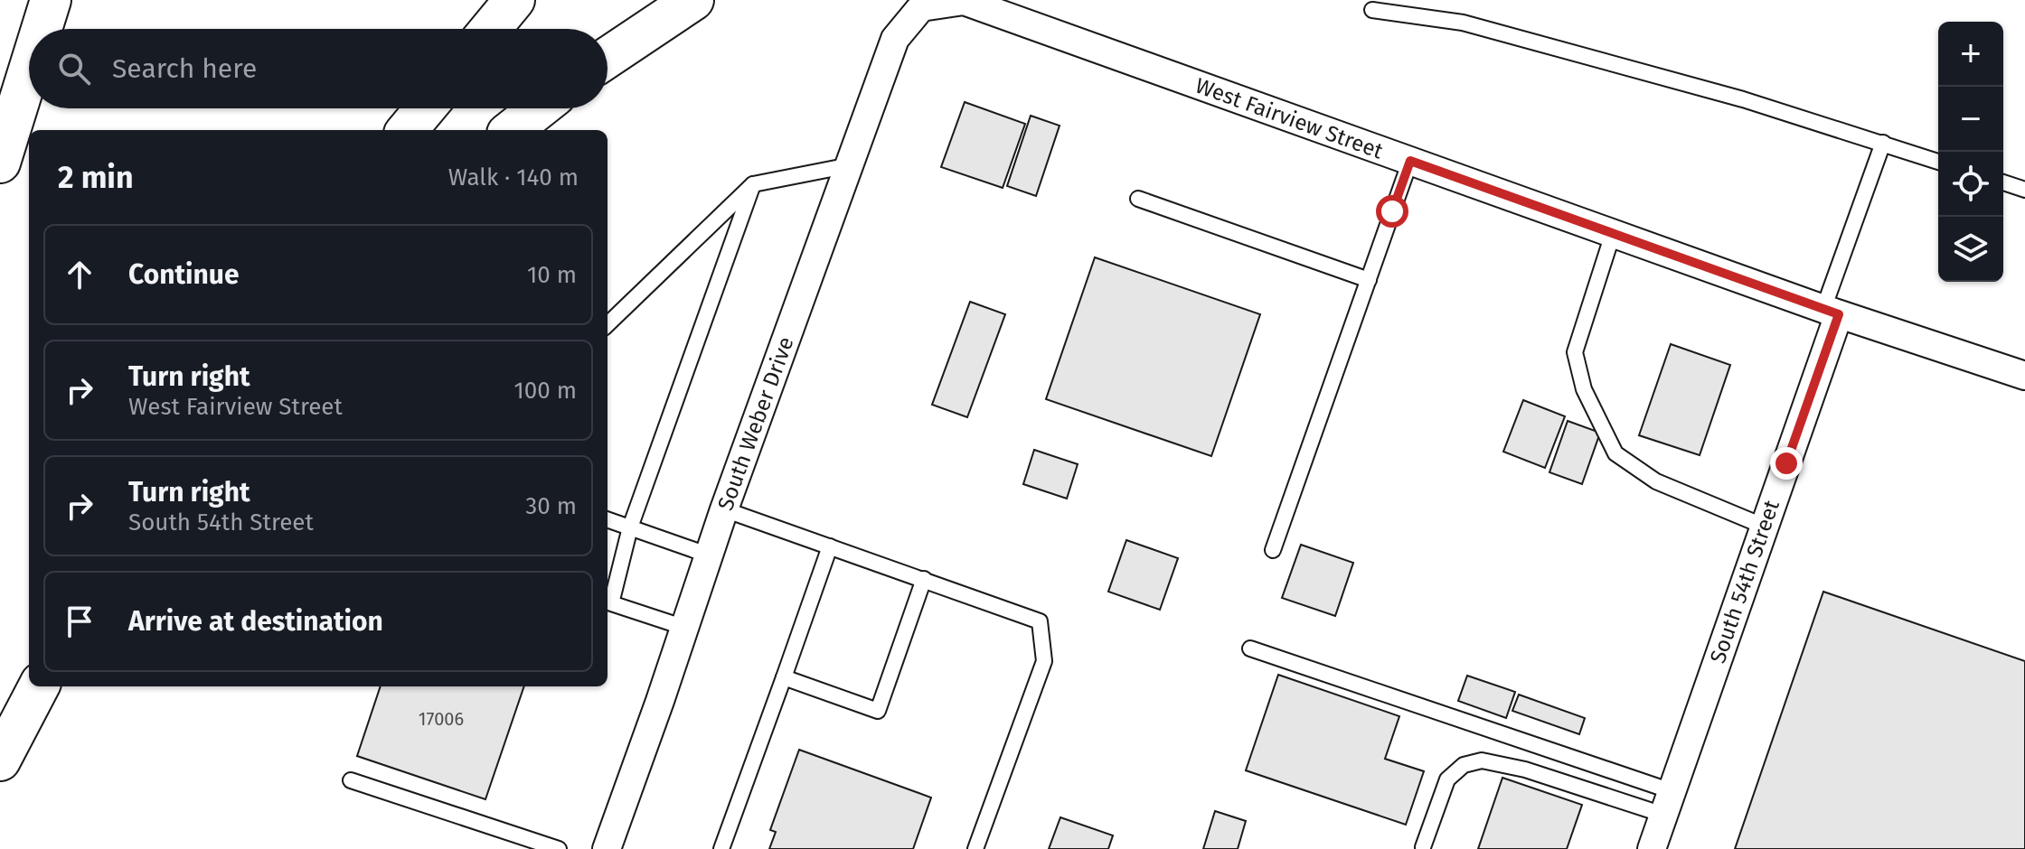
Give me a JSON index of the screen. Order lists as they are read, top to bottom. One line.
{"streets":{"street":["West Fairview Street","South Weber Drive","South 54th Street"]},"crossings":[["West Fairview Street","South Weber Drive"],["West Fairview Street","South 54th Street"]],"house_numbers":["17006"],"page":{"map_buttons":["+","−"],"search":"Search here","heading":["2 min","Walk · 140 m"],"list":[["Continue","10 m"],["Turn right","West Fairview Street","100 m"],["Turn right","South 54th Street","30 m"],"Arrive at destination"]}}
